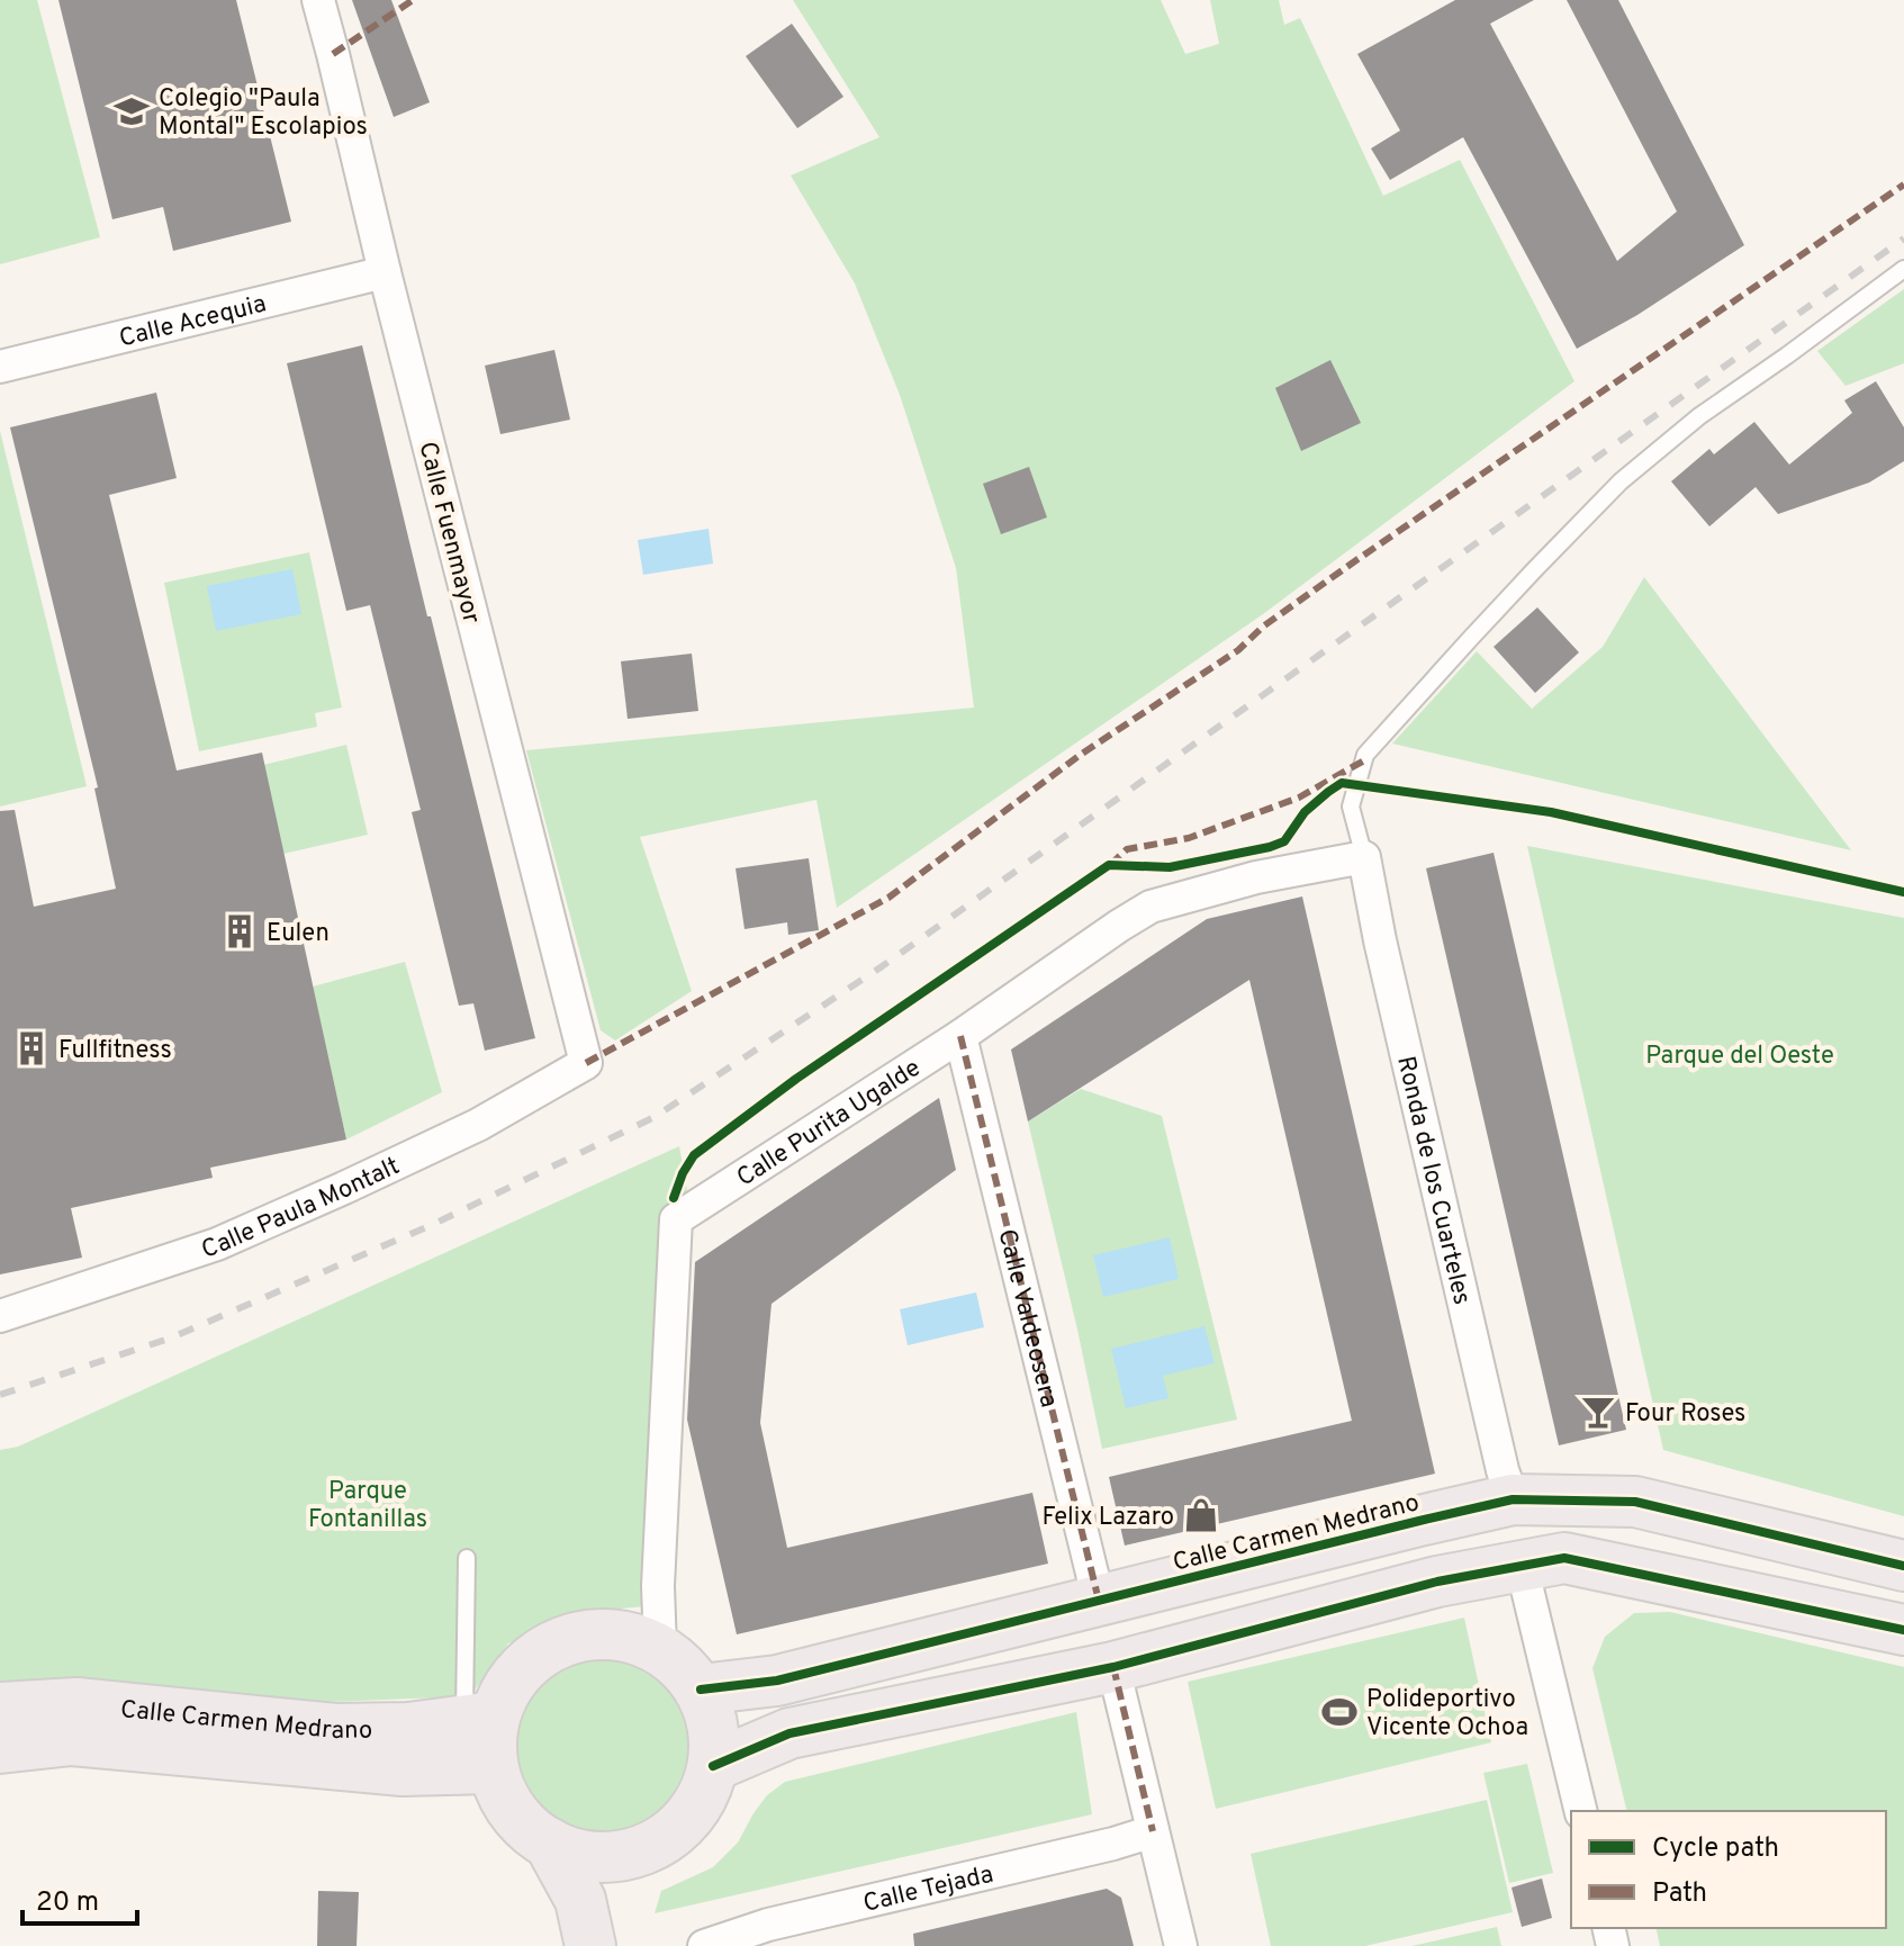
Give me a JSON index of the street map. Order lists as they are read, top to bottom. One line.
{"streets":{"main road":["Calle Carmen Medrano"],"street":["Calle Acequia","Calle Fuenmayor","Calle Purita Ugalde","Ronda de los Cuarteles","Calle Paula Montalt","Calle Valdeosera","Calle Tejada"]},"crossings":[["Calle Acequia","Calle Fuenmayor"],["Calle Fuenmayor","Calle Paula Montalt"],["Calle Purita Ugalde","Ronda de los Cuarteles"],["Calle Purita Ugalde","Calle Valdeosera"],["Calle Purita Ugalde","Calle Carmen Medrano"],["Ronda de los Cuarteles","Calle Carmen Medrano"],["Calle Valdeosera","Calle Carmen Medrano"]],"parks":["Parque del Oeste","Parque Fontanillas"],"places":{"school or university":["Colegio \"Paula Montal\" Escolapios"],"building":["Eulen","Fullfitness"],"bar":["Four Roses"],"shop":["Felix Lazaro"],"sports":["Polideportivo Vicente Ochoa"]},"legend":["Cycle path","Path"],"scale_bar":"20 m"}
